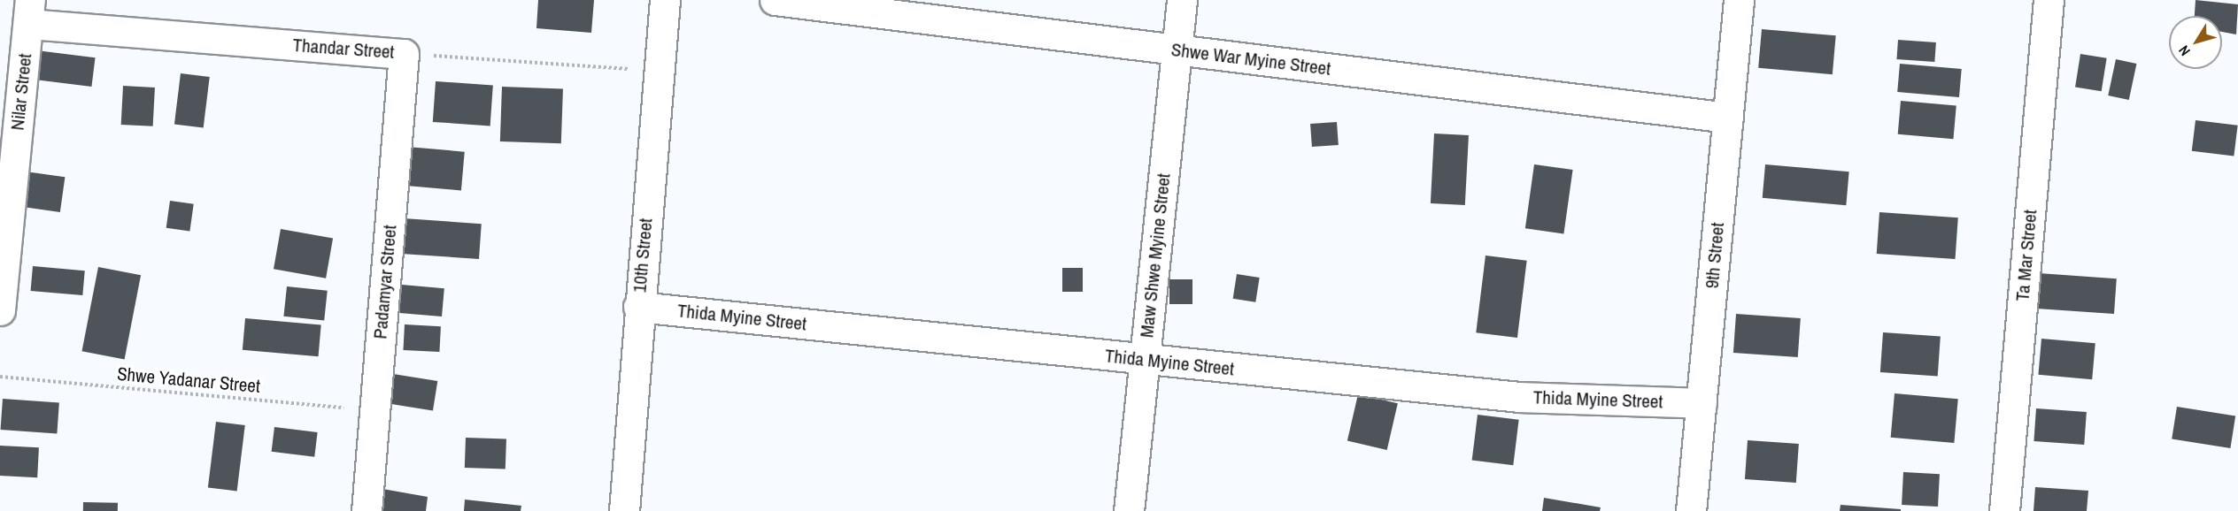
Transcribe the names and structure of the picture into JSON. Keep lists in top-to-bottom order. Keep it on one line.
{"streets":{"street":["Thandar Street","Shwe War Myine Street","Nilar Street","10th Street","Maw Shwe Myine Street","9th Street","Ta Mar Street","Padamyar Street","Thida Myine Street"],"path":["Shwe Yadanar Street"]},"crossings":[["Thandar Street","Nilar Street"],["Thandar Street","10th Street"],["Thandar Street","Padamyar Street"],["Shwe War Myine Street","Maw Shwe Myine Street"],["Shwe War Myine Street","9th Street"],["10th Street","Thida Myine Street"],["Maw Shwe Myine Street","Thida Myine Street"],["9th Street","Thida Myine Street"],["Padamyar Street","Shwe Yadanar Street"]],"north":"bottom left"}
